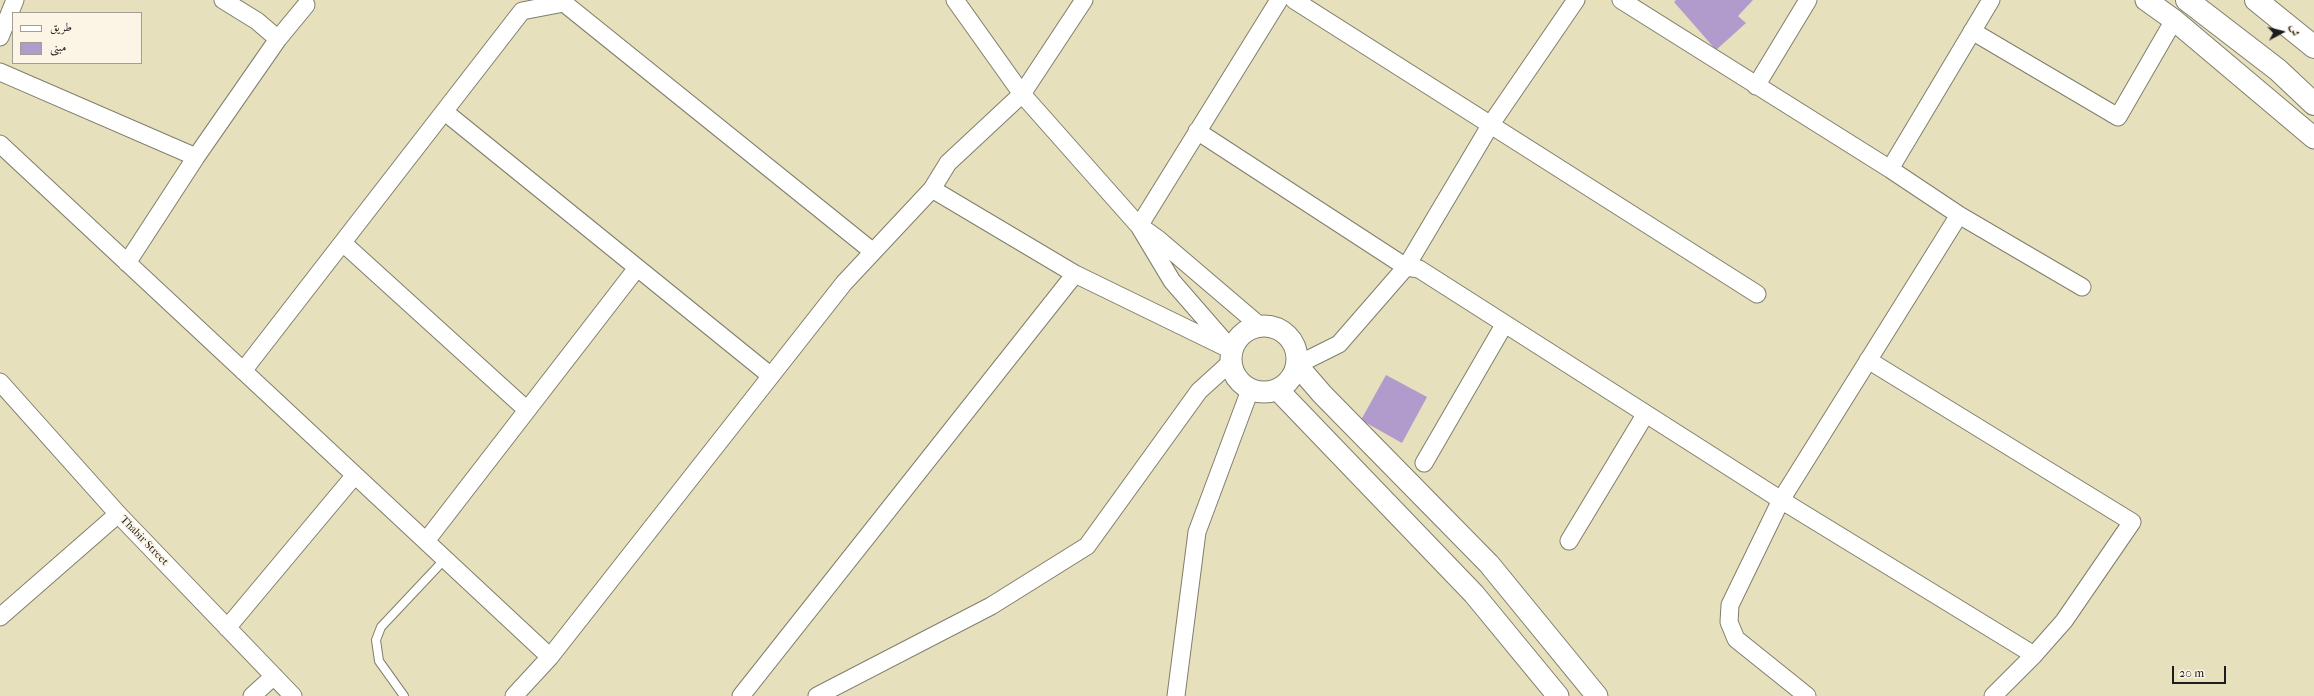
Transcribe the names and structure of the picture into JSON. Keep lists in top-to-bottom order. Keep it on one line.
{"streets":{"street":["Thabir Street"]},"legend":["طريق","مبنى"],"scale_bar":"20 m","north":"right"}
